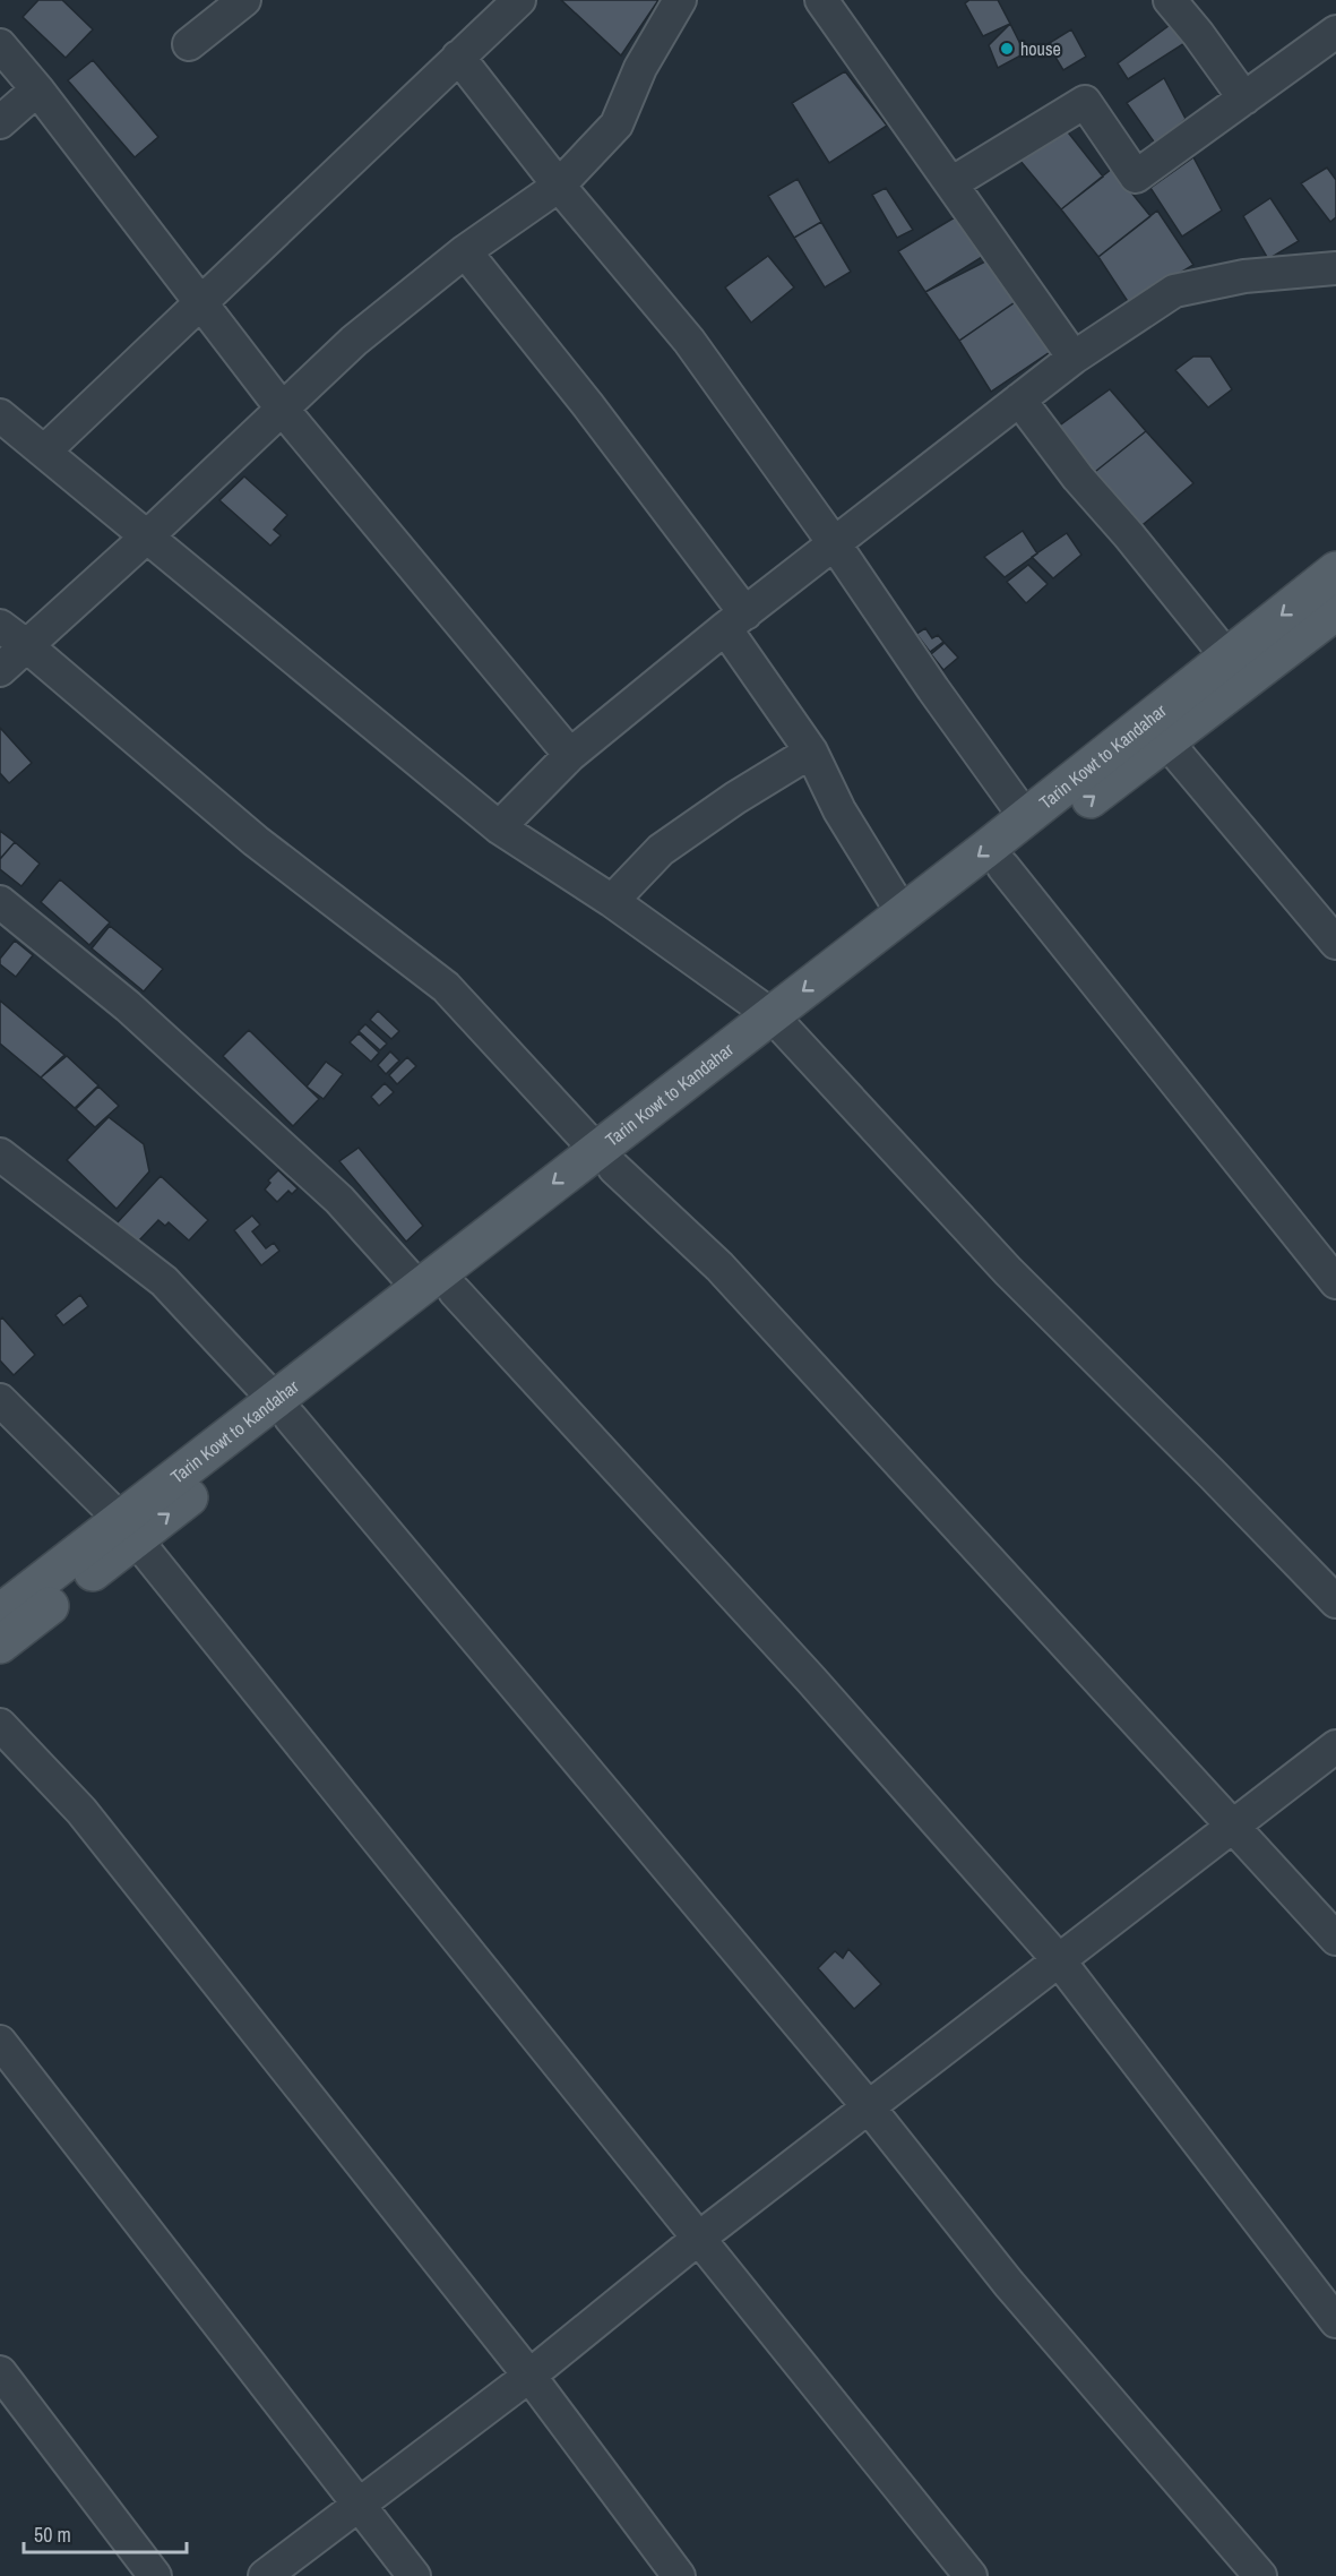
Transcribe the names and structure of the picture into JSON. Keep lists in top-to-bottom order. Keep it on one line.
{"streets":{"main road":["Tarin Kowt to Kandahar"]},"places":["house"],"scale_bar":"50 m"}
